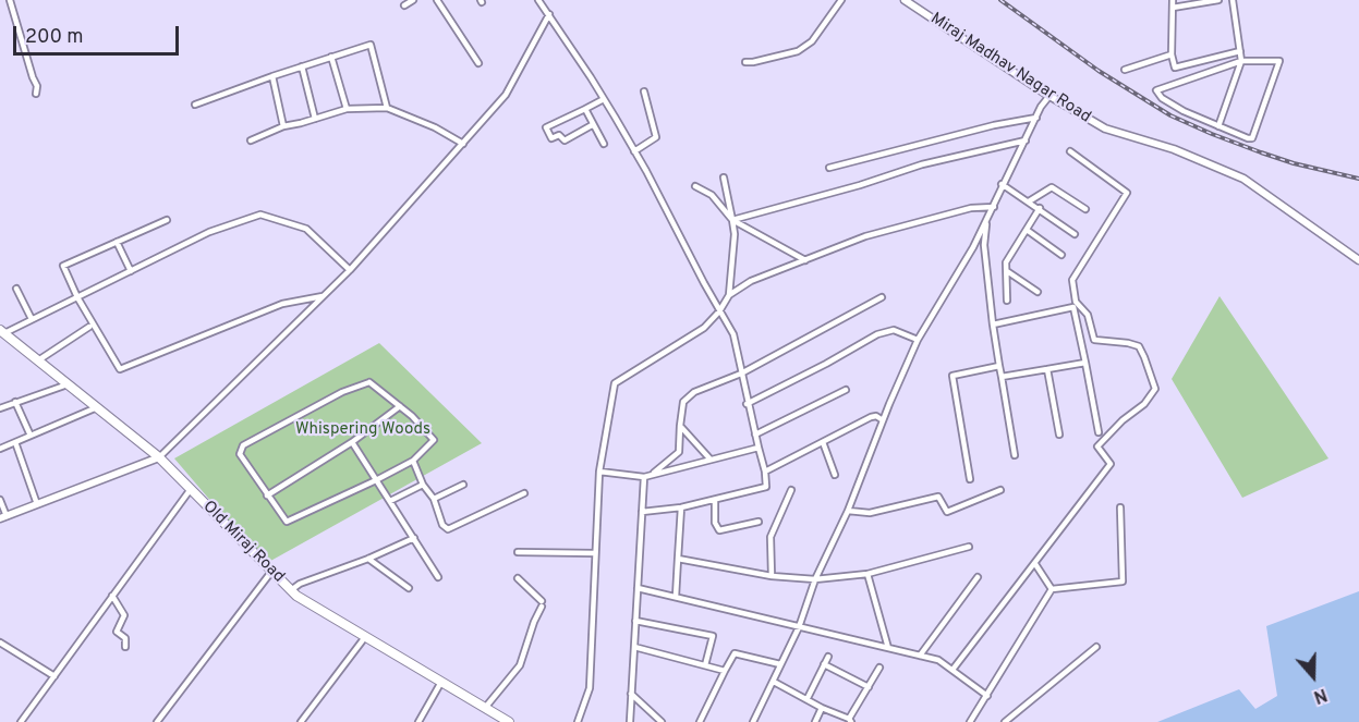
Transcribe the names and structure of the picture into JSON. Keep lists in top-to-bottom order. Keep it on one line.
{"streets":{"main road":["Old Miraj Road"],"street":["Miraj Madhav Nagar Road"]},"parks":["Whispering Woods"],"scale_bar":"200 m","north":"bottom"}
